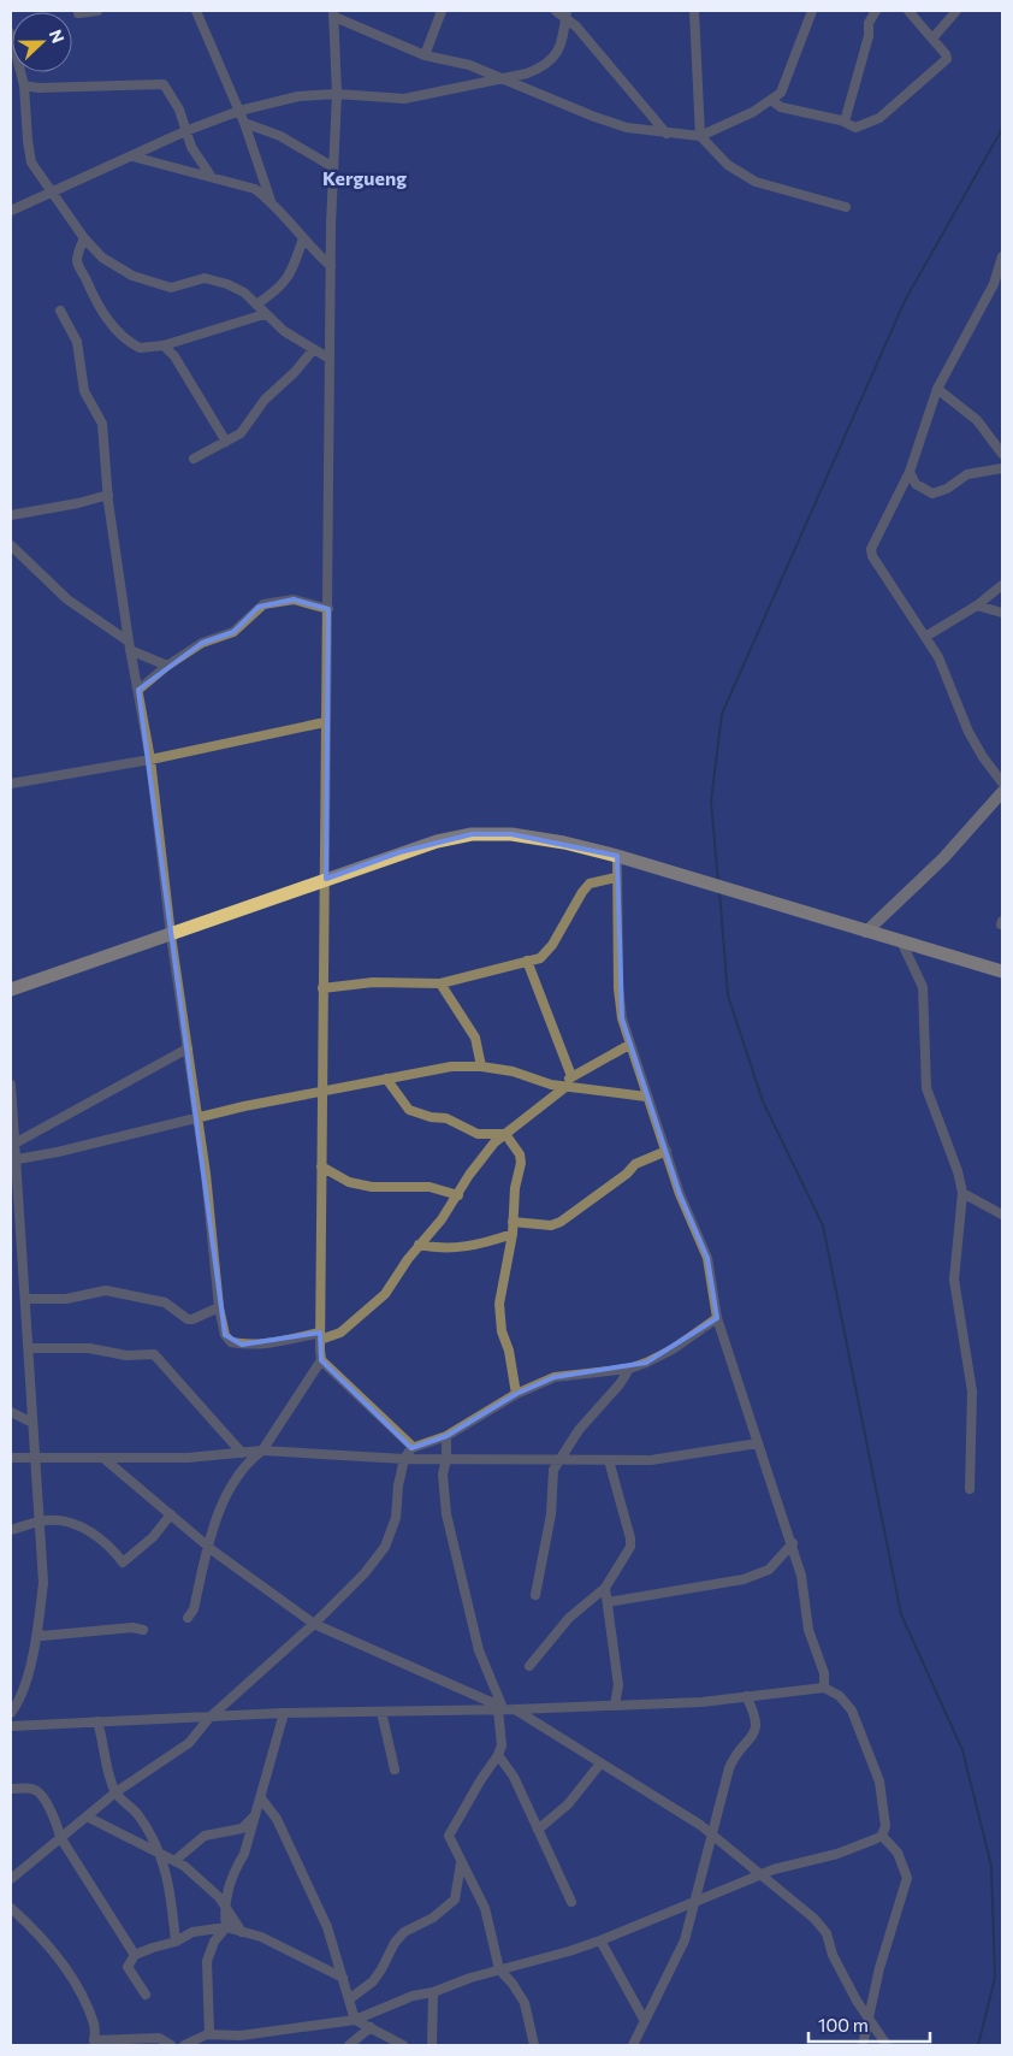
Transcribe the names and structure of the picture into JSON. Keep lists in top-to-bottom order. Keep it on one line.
{"districts":["Kergueng"],"scale_bar":"100 m","north":"right"}
